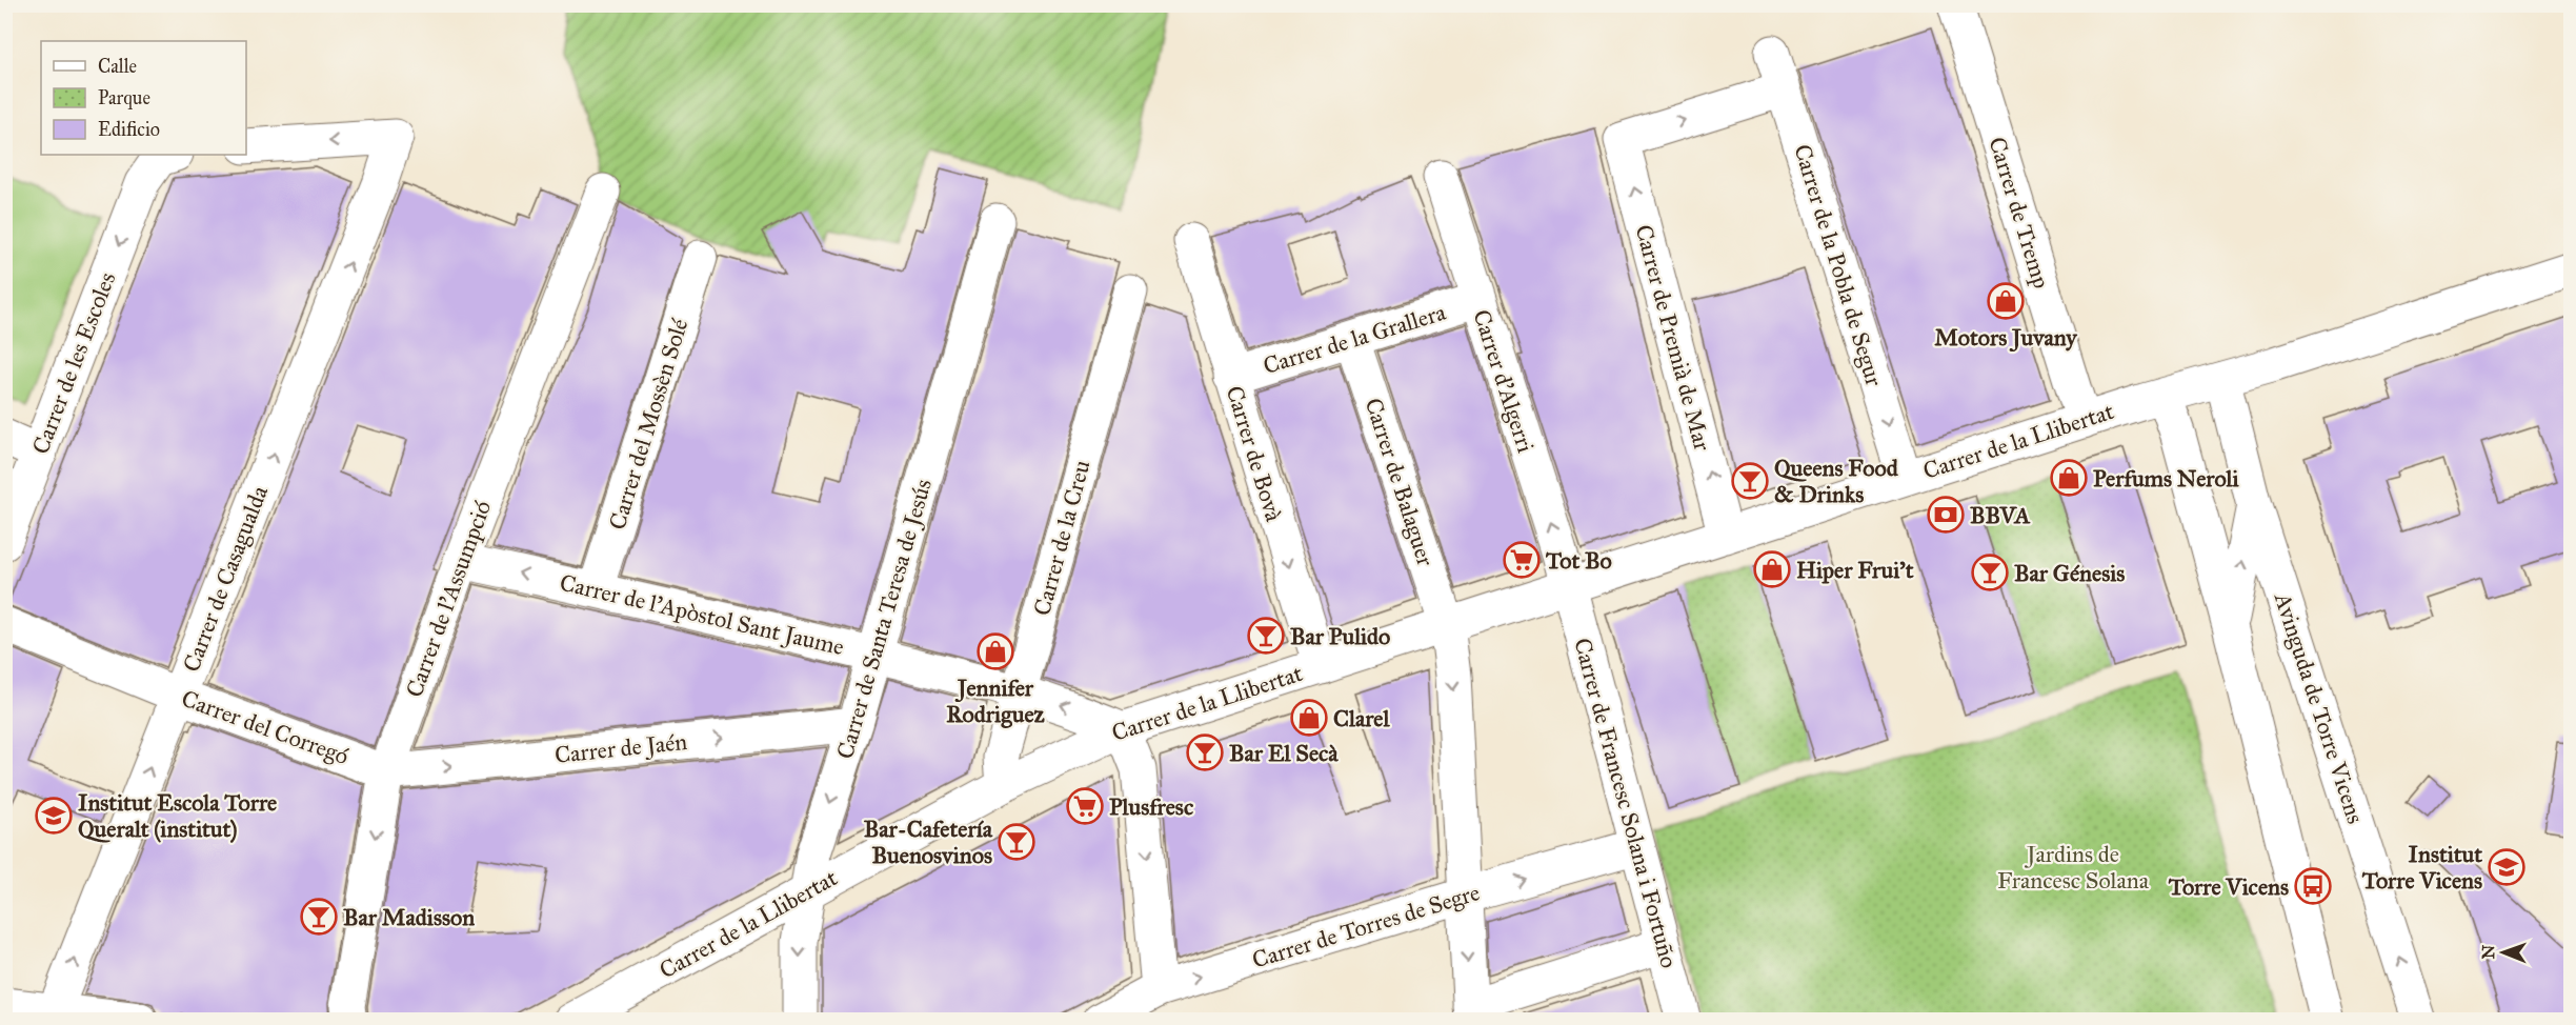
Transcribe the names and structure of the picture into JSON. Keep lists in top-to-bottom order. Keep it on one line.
{"streets":{"street":["Carrer de Tremp","Carrer de la Pobla de Segur","Carrer de Premià de Mar","Carrer de la Grallera","Carrer de les Escoles","Carrer d'Algerri","Carrer del Mossèn Solé","Carrer de la Llibertat","Carrer de Bovà","Carrer de Balaguer","Carrer de la Creu","Carrer de Casagualda","Carrer de l'Assumpció","Carrer de l'Apòstol Sant Jaume","Carrer de Santa Teresa de Jesús","Avinguda de Torre Vicens","Carrer del Corregó","Carrer de Jaén","Carrer de Francesc Solana i Fortuño","Carrer de Torres de Segre"]},"crossings":[["Carrer de Tremp","Carrer de la Llibertat"],["Carrer de la Pobla de Segur","Carrer de Premià de Mar"],["Carrer de la Pobla de Segur","Carrer de la Llibertat"],["Carrer de Premià de Mar","Carrer de la Llibertat"],["Carrer de la Grallera","Carrer d'Algerri"],["Carrer de la Grallera","Carrer de Bovà"],["Carrer de la Grallera","Carrer de Balaguer"],["Carrer d'Algerri","Carrer de la Llibertat"],["Carrer d'Algerri","Carrer de Francesc Solana i Fortuño"],["Carrer del Mossèn Solé","Carrer de l'Apòstol Sant Jaume"],["Carrer de la Llibertat","Carrer de Bovà"],["Carrer de la Llibertat","Carrer de Balaguer"],["Carrer de la Llibertat","Carrer de la Creu"],["Carrer de la Llibertat","Carrer de l'Apòstol Sant Jaume"],["Carrer de la Llibertat","Carrer de Santa Teresa de Jesús"],["Carrer de la Llibertat","Avinguda de Torre Vicens"],["Carrer de la Llibertat","Carrer de Francesc Solana i Fortuño"],["Carrer de Balaguer","Carrer de Torres de Segre"],["Carrer de la Creu","Carrer de l'Apòstol Sant Jaume"],["Carrer de Casagualda","Carrer del Corregó"],["Carrer de l'Assumpció","Carrer de l'Apòstol Sant Jaume"],["Carrer de l'Assumpció","Carrer del Corregó"],["Carrer de l'Assumpció","Carrer de Jaén"],["Carrer de l'Apòstol Sant Jaume","Carrer de Santa Teresa de Jesús"],["Carrer de Santa Teresa de Jesús","Carrer de Jaén"],["Carrer del Corregó","Carrer de Jaén"],["Carrer de Francesc Solana i Fortuño","Carrer de Torres de Segre"]],"one_way":["Carrer de la Pobla de Segur","Carrer de les Escoles","Carrer d'Algerri","Carrer de Bovà","Carrer de Balaguer","Carrer de Casagualda","Carrer de l'Apòstol Sant Jaume","Carrer de Santa Teresa de Jesús","Carrer de Jaén"],"parks":["Jardins de Francesc Solana"],"places":{"shop":["Motors Juvany","Perfums Neroli","Hiper Frui't","Jennifer Rodriguez","Clarel"],"bar":["Queens Food & Drinks","Bar Génesis","Bar Pulido","Bar El Secà","Bar-Cafetería Buenosvinos","Bar Madisson"],"bank":["BBVA"],"supermarket":["Tot Bo","Plusfresc"],"school or university":["Institut Escola Torre Queralt (institut)","Institut Torre Vicens"],"bus stop":["Torre Vicens"]},"legend":["Calle","Parque","Edificio"],"north":"left"}
